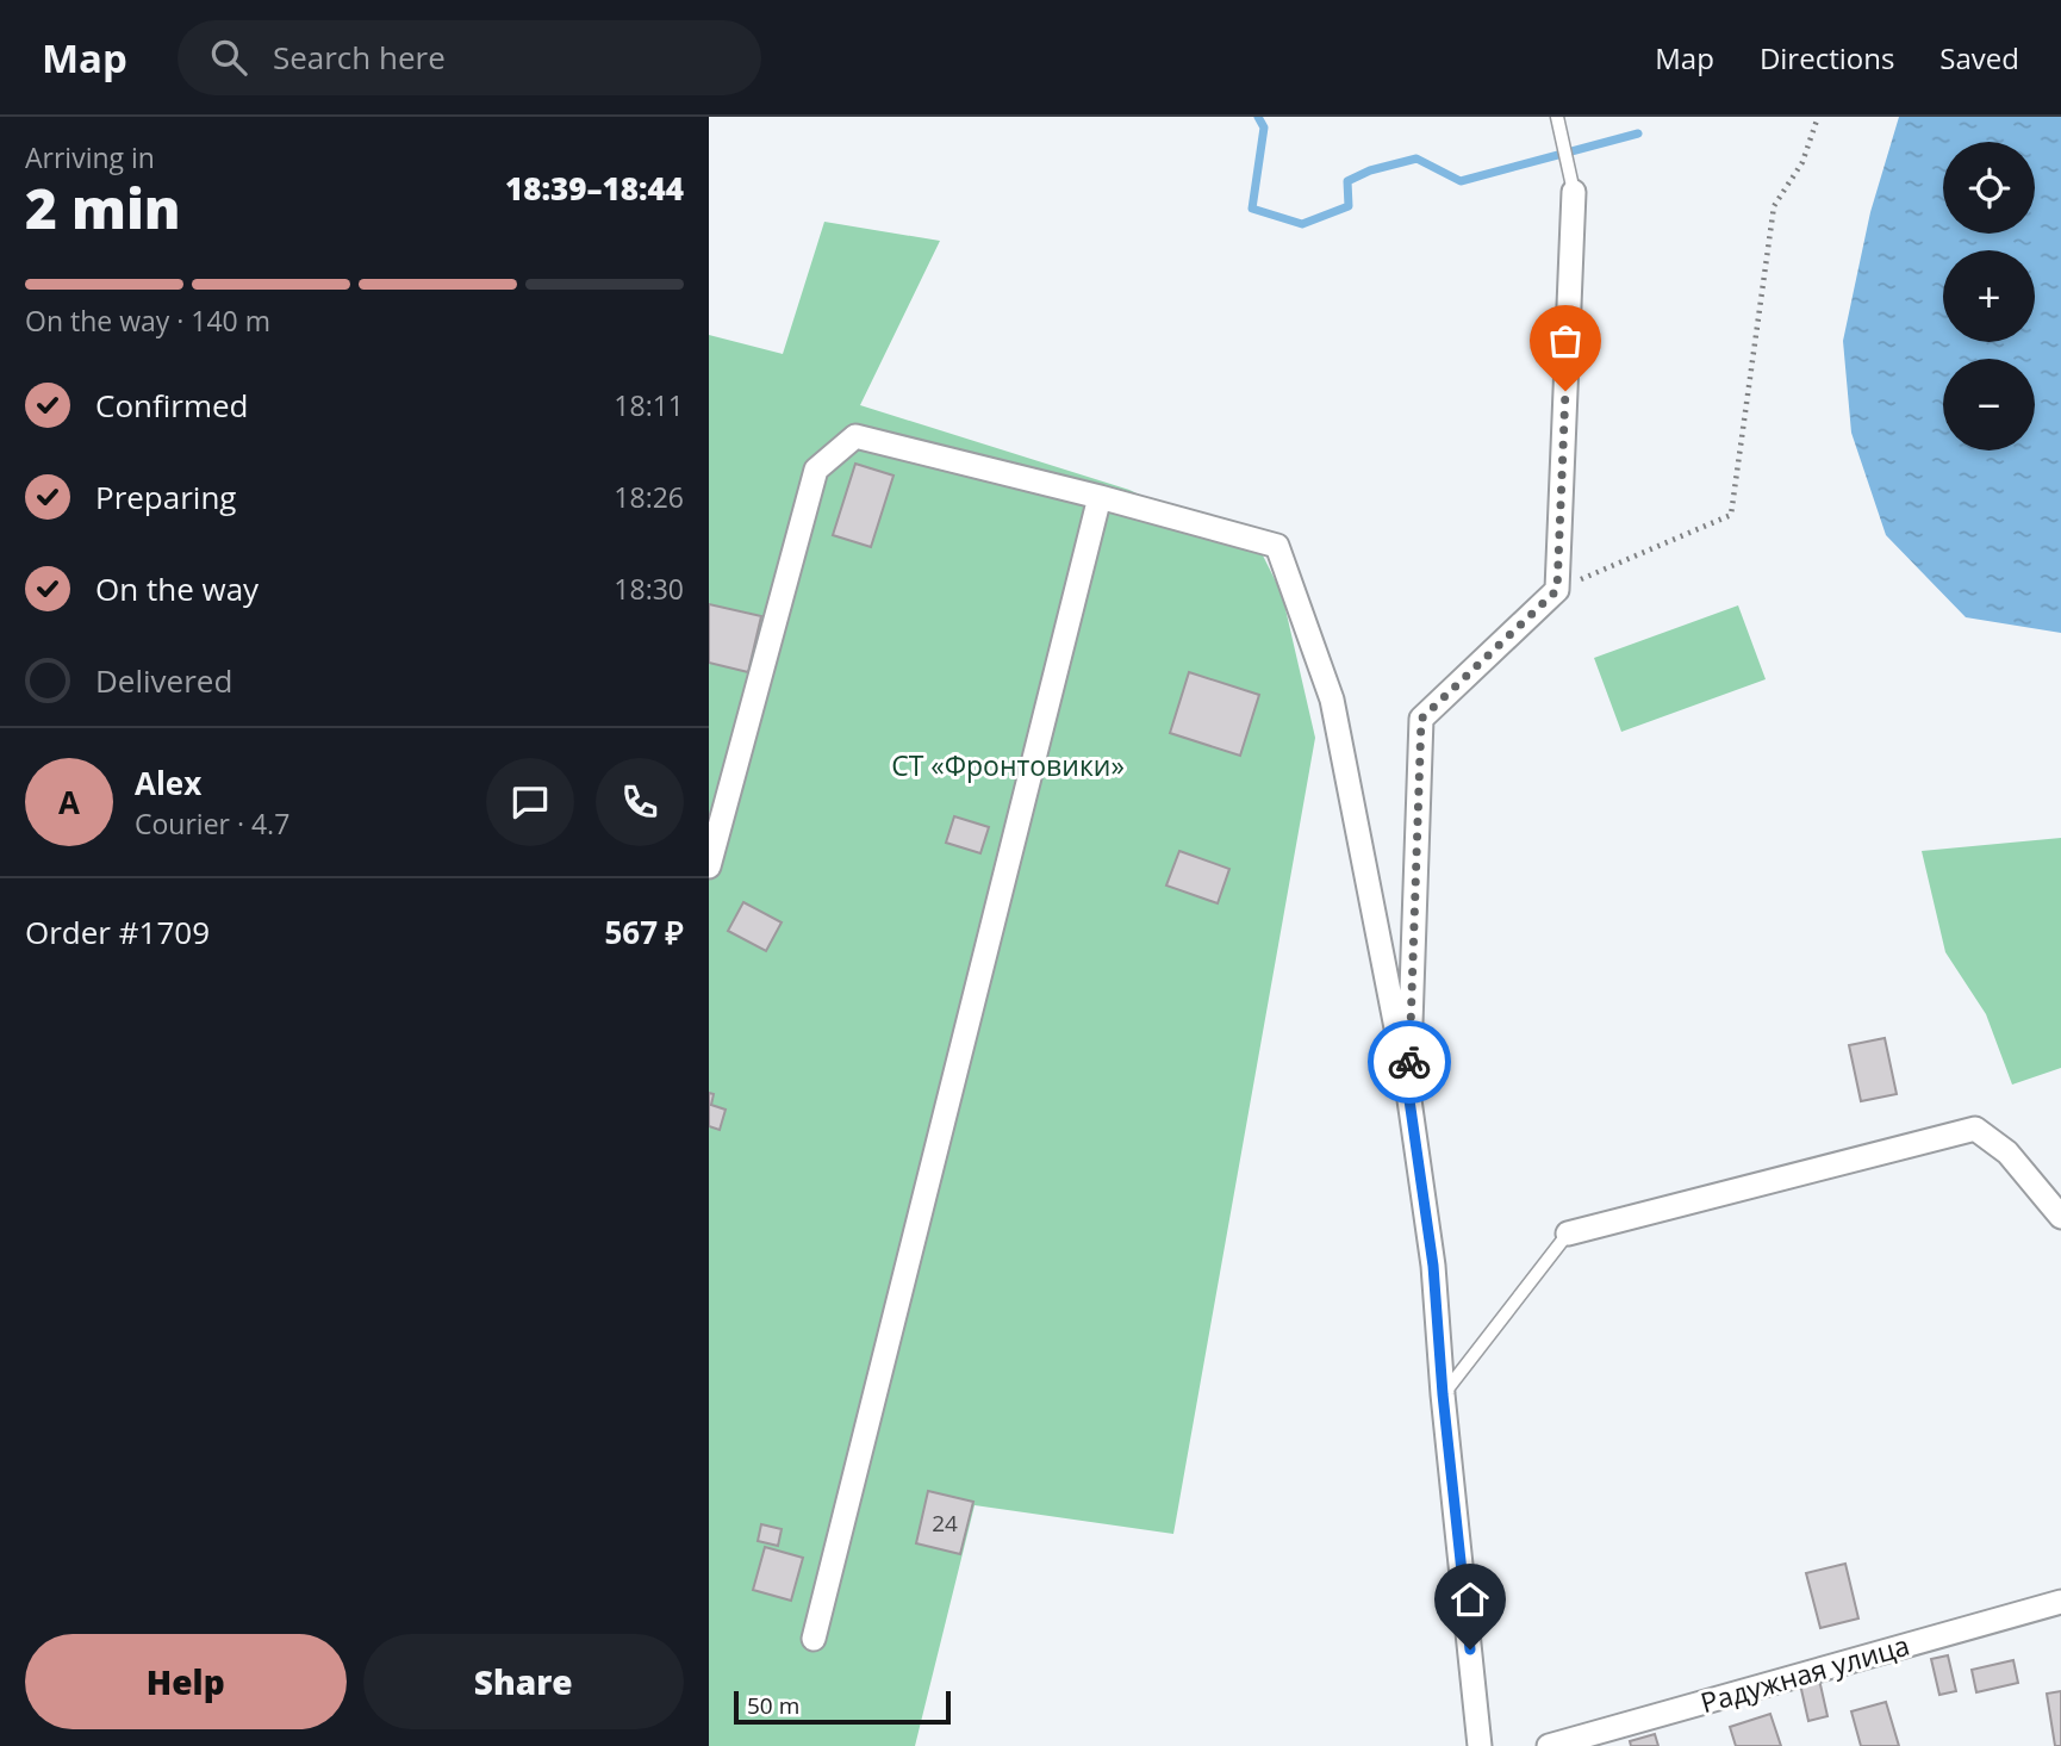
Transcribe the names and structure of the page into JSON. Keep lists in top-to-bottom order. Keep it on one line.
{"streets":{"street":["Радужная улица"]},"parks":["СТ «Фронтовики»"],"house_numbers":["24"],"scale_bar":"50 m","page":{"header":"Map","search":"Search here","nav":["Map","Directions","Saved"],"heading":["2 min","Arriving in","18:39–18:44"],"panel":["Alex","Courier · 4.7","Order #1709","567 ₽"],"map_buttons":["+","−"],"bar":"On the way · 140 m","list":[["Confirmed","18:11"],["Preparing","18:26"],["On the way","18:30"],"Delivered"],"round":"A","buttons":["Help","Share"],"scale":"50 m"}}
